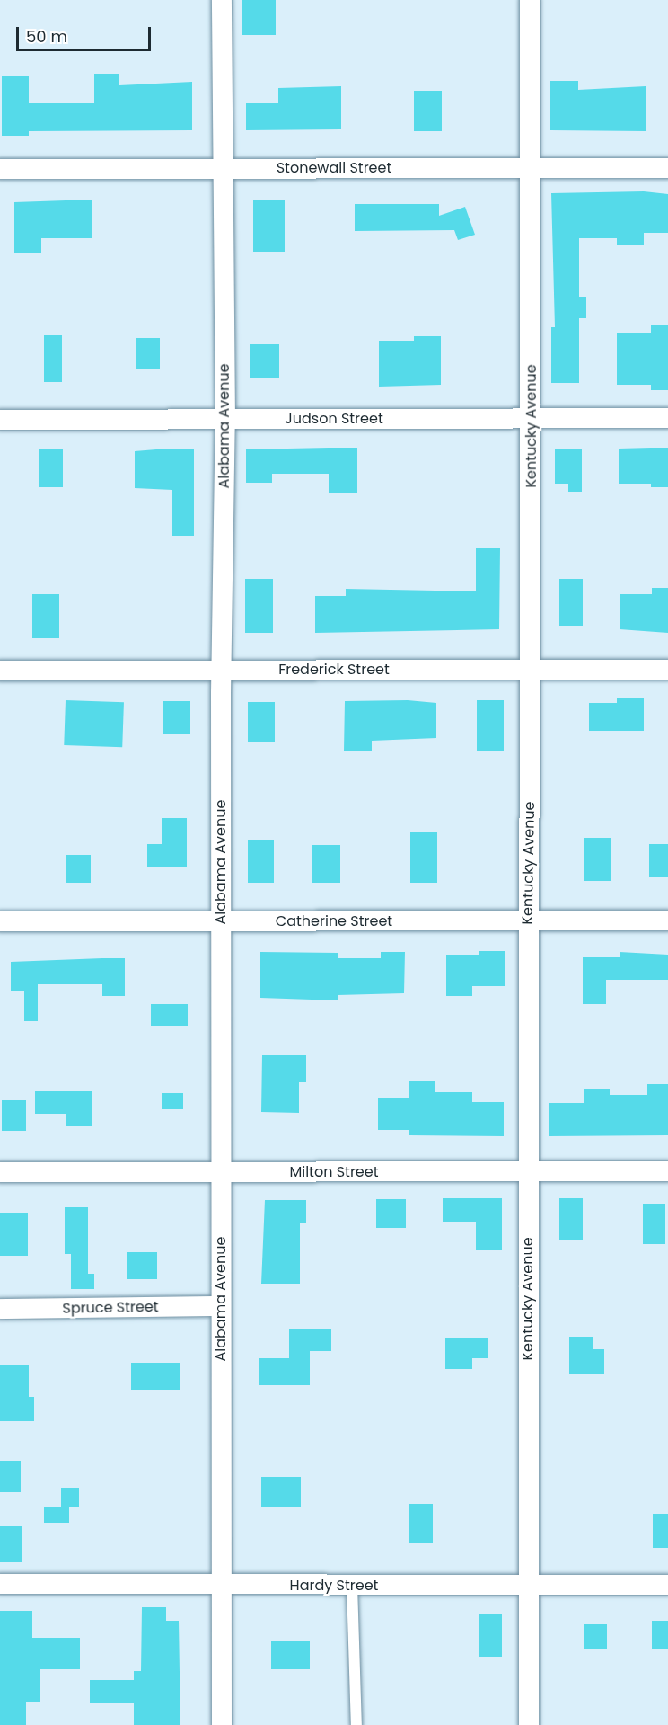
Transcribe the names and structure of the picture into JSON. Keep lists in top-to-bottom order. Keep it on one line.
{"streets":{"street":["Stonewall Street","Judson Street","Alabama Avenue","Kentucky Avenue","Frederick Street","Catherine Street","Milton Street","Spruce Street","Hardy Street"]},"crossings":[["Stonewall Street","Alabama Avenue"],["Stonewall Street","Kentucky Avenue"],["Judson Street","Alabama Avenue"],["Judson Street","Kentucky Avenue"],["Alabama Avenue","Frederick Street"],["Alabama Avenue","Catherine Street"],["Alabama Avenue","Milton Street"],["Alabama Avenue","Spruce Street"],["Alabama Avenue","Hardy Street"],["Kentucky Avenue","Frederick Street"],["Kentucky Avenue","Catherine Street"],["Kentucky Avenue","Milton Street"],["Kentucky Avenue","Hardy Street"]],"scale_bar":"50 m"}
